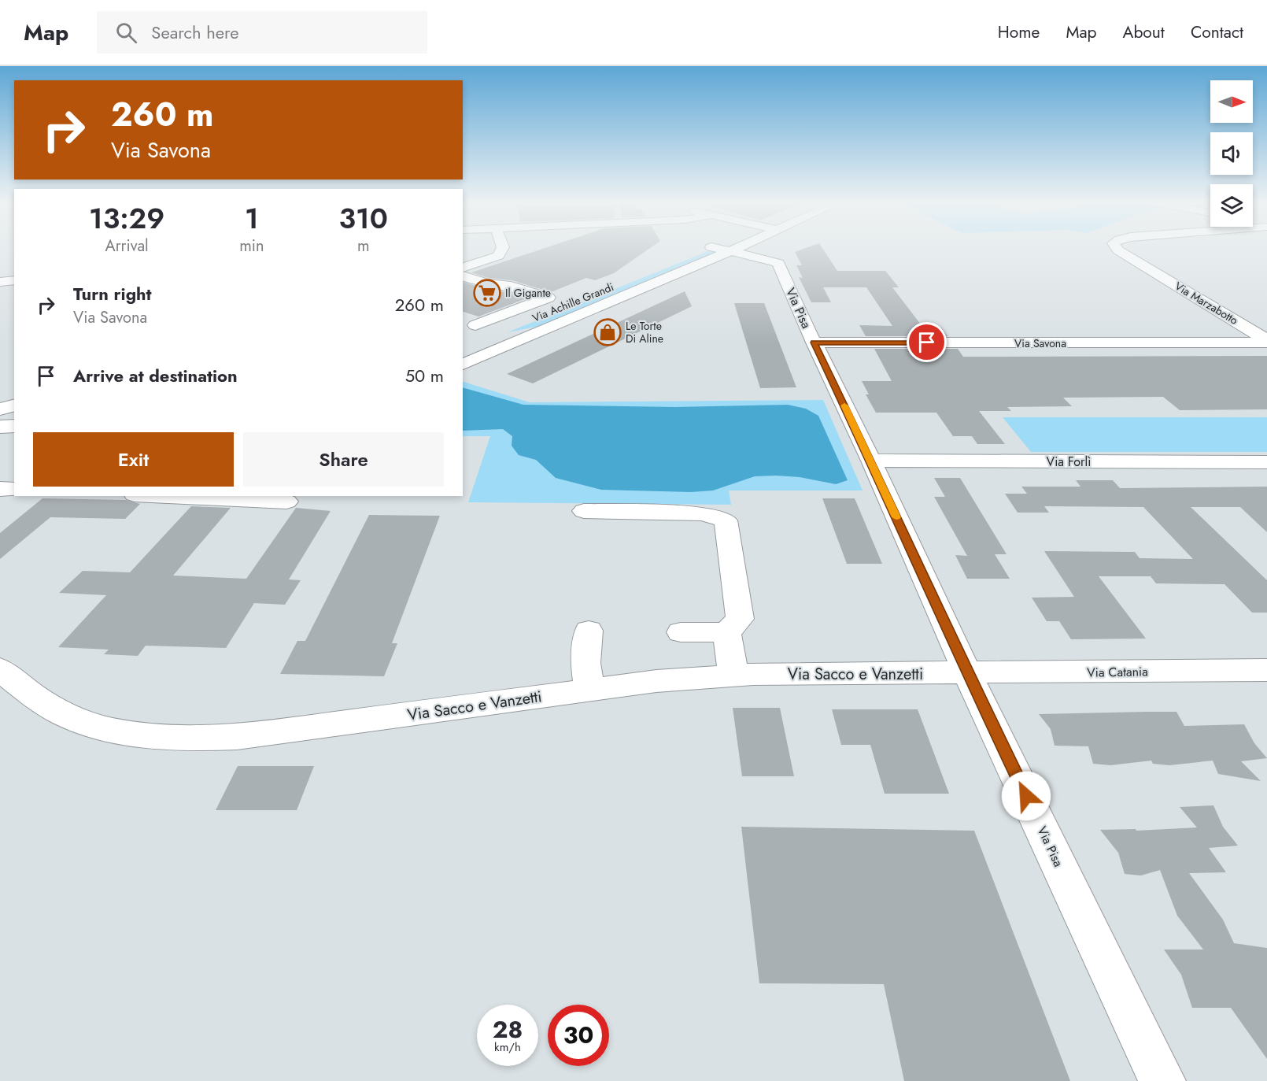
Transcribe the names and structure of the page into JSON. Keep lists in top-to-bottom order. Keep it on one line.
{"streets":{"street":["Via Achille Grandi","Via Marzabotto","Via Pisa","Via Savona","Via Forlì","Via Catania","Via Sacco e Vanzetti"]},"crossings":[["Via Marzabotto","Via Savona"],["Via Pisa","Via Savona"],["Via Pisa","Via Forlì"],["Via Pisa","Via Catania"],["Via Pisa","Via Sacco e Vanzetti"],["Via Catania","Via Sacco e Vanzetti"]],"places":{"supermarket":["Il Gigante"],"shop":["Le Torte Di Aline"]},"north":"right","page":{"header":"Map","search":"Search here","nav":["Home","Map","About","Contact"],"turn":["260 m","Via Savona"],"eta":["13:29","Arrival","1","min","310","m"],"list":[{"name":"Turn right","note":"Via Savona","value":"260 m"},{"name":"Arrive at destination","value":"50 m"}],"buttons":["Exit","Share"],"speed":"28 km/h","limit":"30"}}
